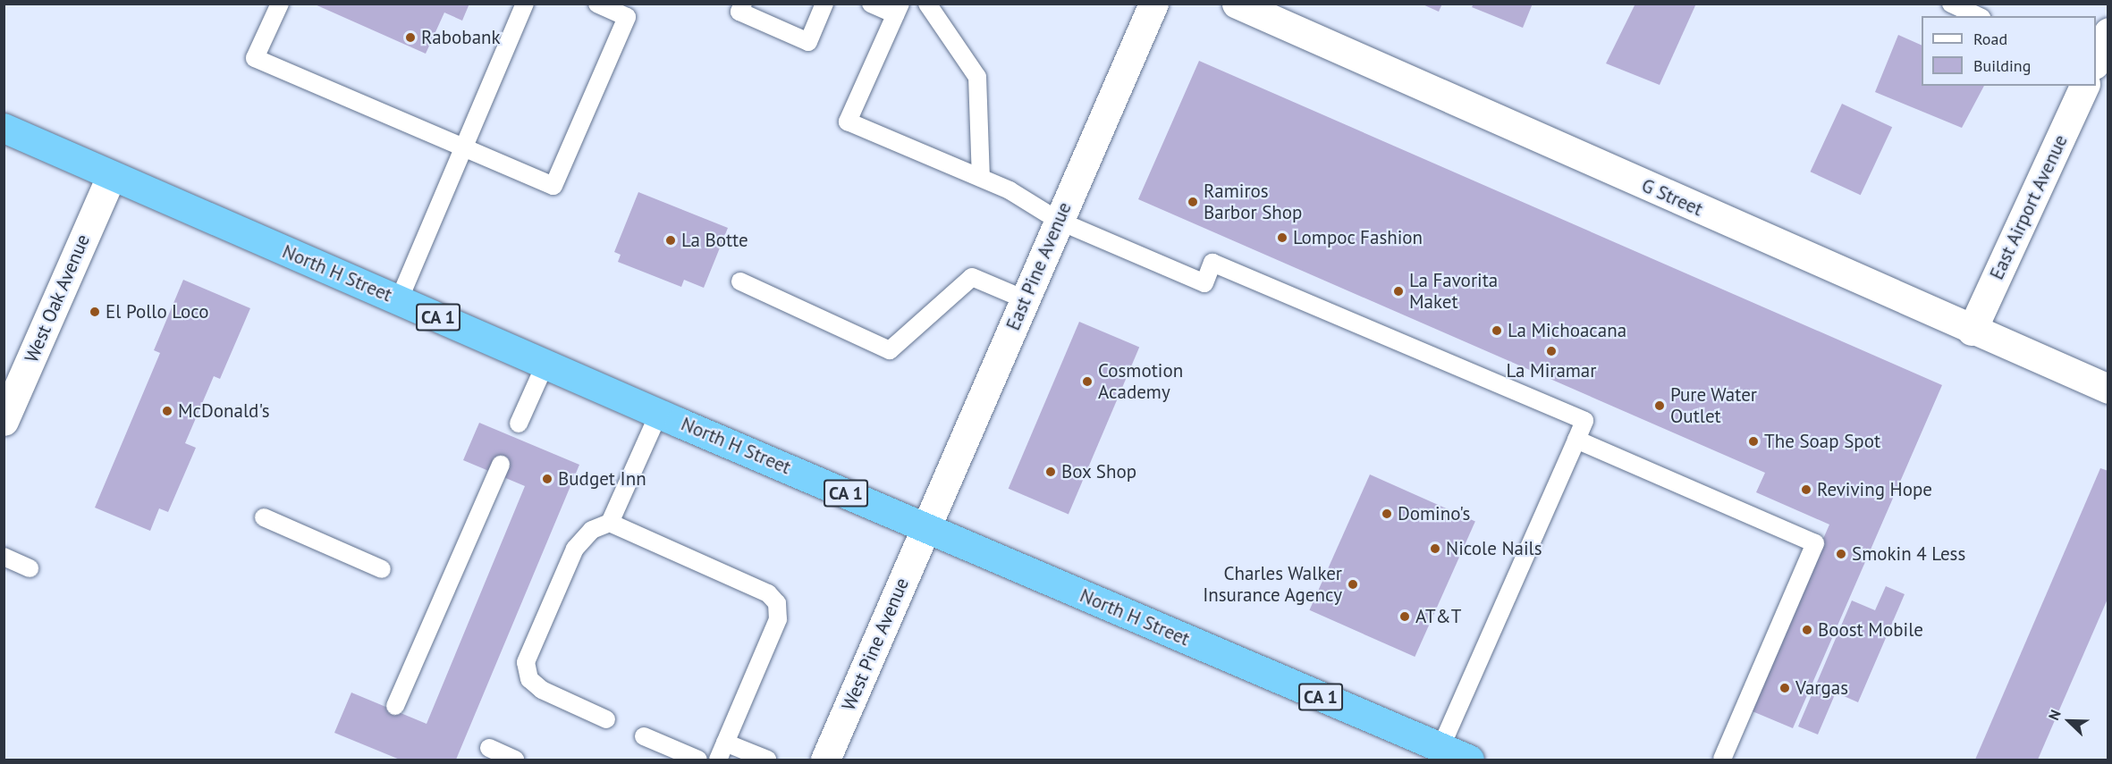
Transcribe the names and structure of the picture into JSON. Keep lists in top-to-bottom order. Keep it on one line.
{"streets":{"highway":["North H Street","CA 1"],"street":["G Street","East Airport Avenue","East Pine Avenue","West Oak Avenue","West Pine Avenue"]},"crossings":[["G Street","East Airport Avenue"],["East Pine Avenue","North H Street"],["East Pine Avenue","West Pine Avenue"],["North H Street","West Oak Avenue"],["North H Street","West Pine Avenue"]],"places":["Rabobank","Ramiros Barbor Shop","Lompoc Fashion","La Botte","La Favorita Maket","El Pollo Loco","La Michoacana","La Miramar","Cosmotion Academy","Pure Water Outlet","McDonald's","The Soap Spot","Box Shop","Budget Inn","Reviving Hope","Domino's","Nicole Nails","Smokin 4 Less","Charles Walker Insurance Agency","AT&T","Boost Mobile","Vargas"],"legend":["Road","Building"],"north":"top left"}
